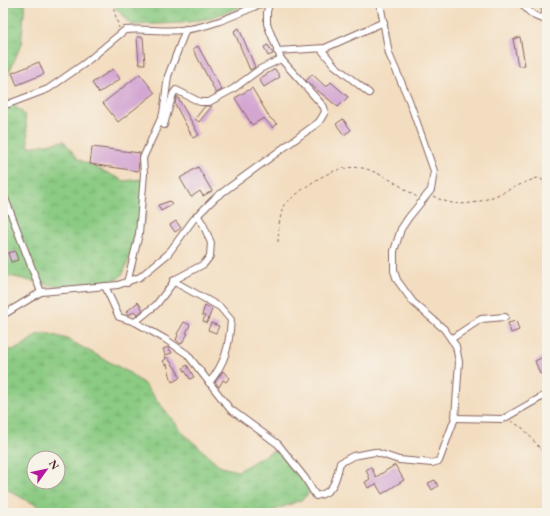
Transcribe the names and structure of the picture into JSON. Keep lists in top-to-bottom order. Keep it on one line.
{"north":"top right"}
